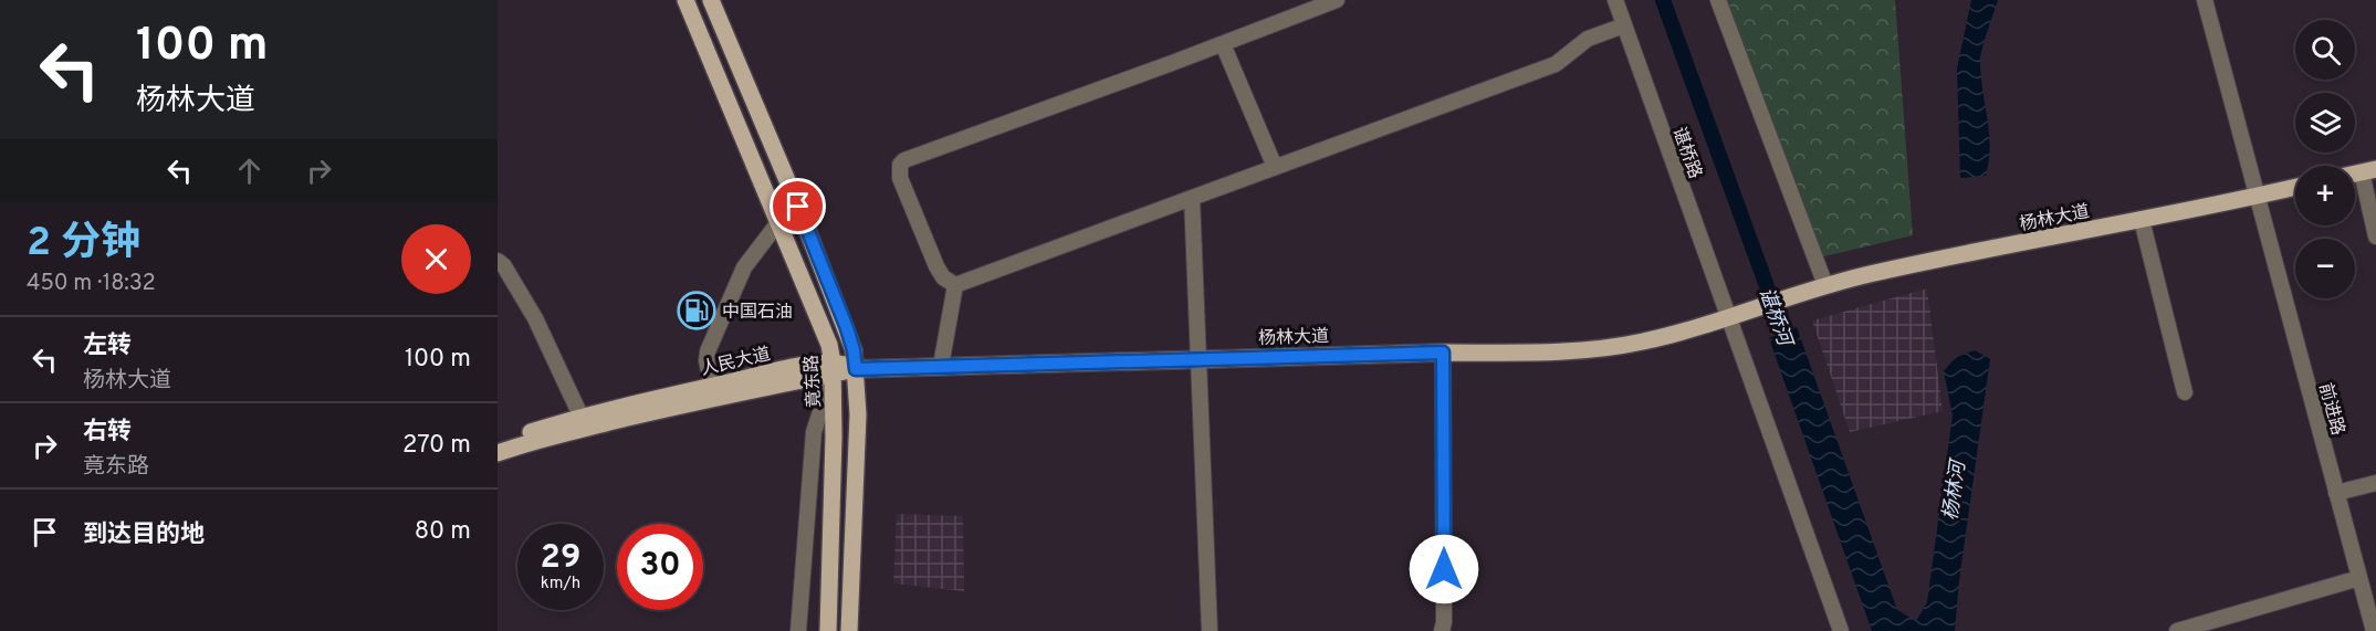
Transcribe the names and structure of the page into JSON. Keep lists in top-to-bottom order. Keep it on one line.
{"streets":{"main road":["杨林大道","人民大道","竟东路"],"street":["谌桥路","前进路"]},"crossings":[["谌桥路","杨林大道"],["杨林大道","人民大道"],["杨林大道","前进路"],["人民大道","竟东路"]],"water":["谌桥河","杨林河"],"places":{"fuel station":["中国石油"]},"page":{"turn":["100 m","杨林大道"],"map_buttons":["+","−"],"heading":["2 分钟","450 m · 18:32"],"list":[{"name":"左转","note":"杨林大道","value":"100 m"},{"name":"右转","note":"竟东路","value":"270 m"},{"name":"到达目的地","value":"80 m"}],"speed":"29 km/h","limit":"30"}}
